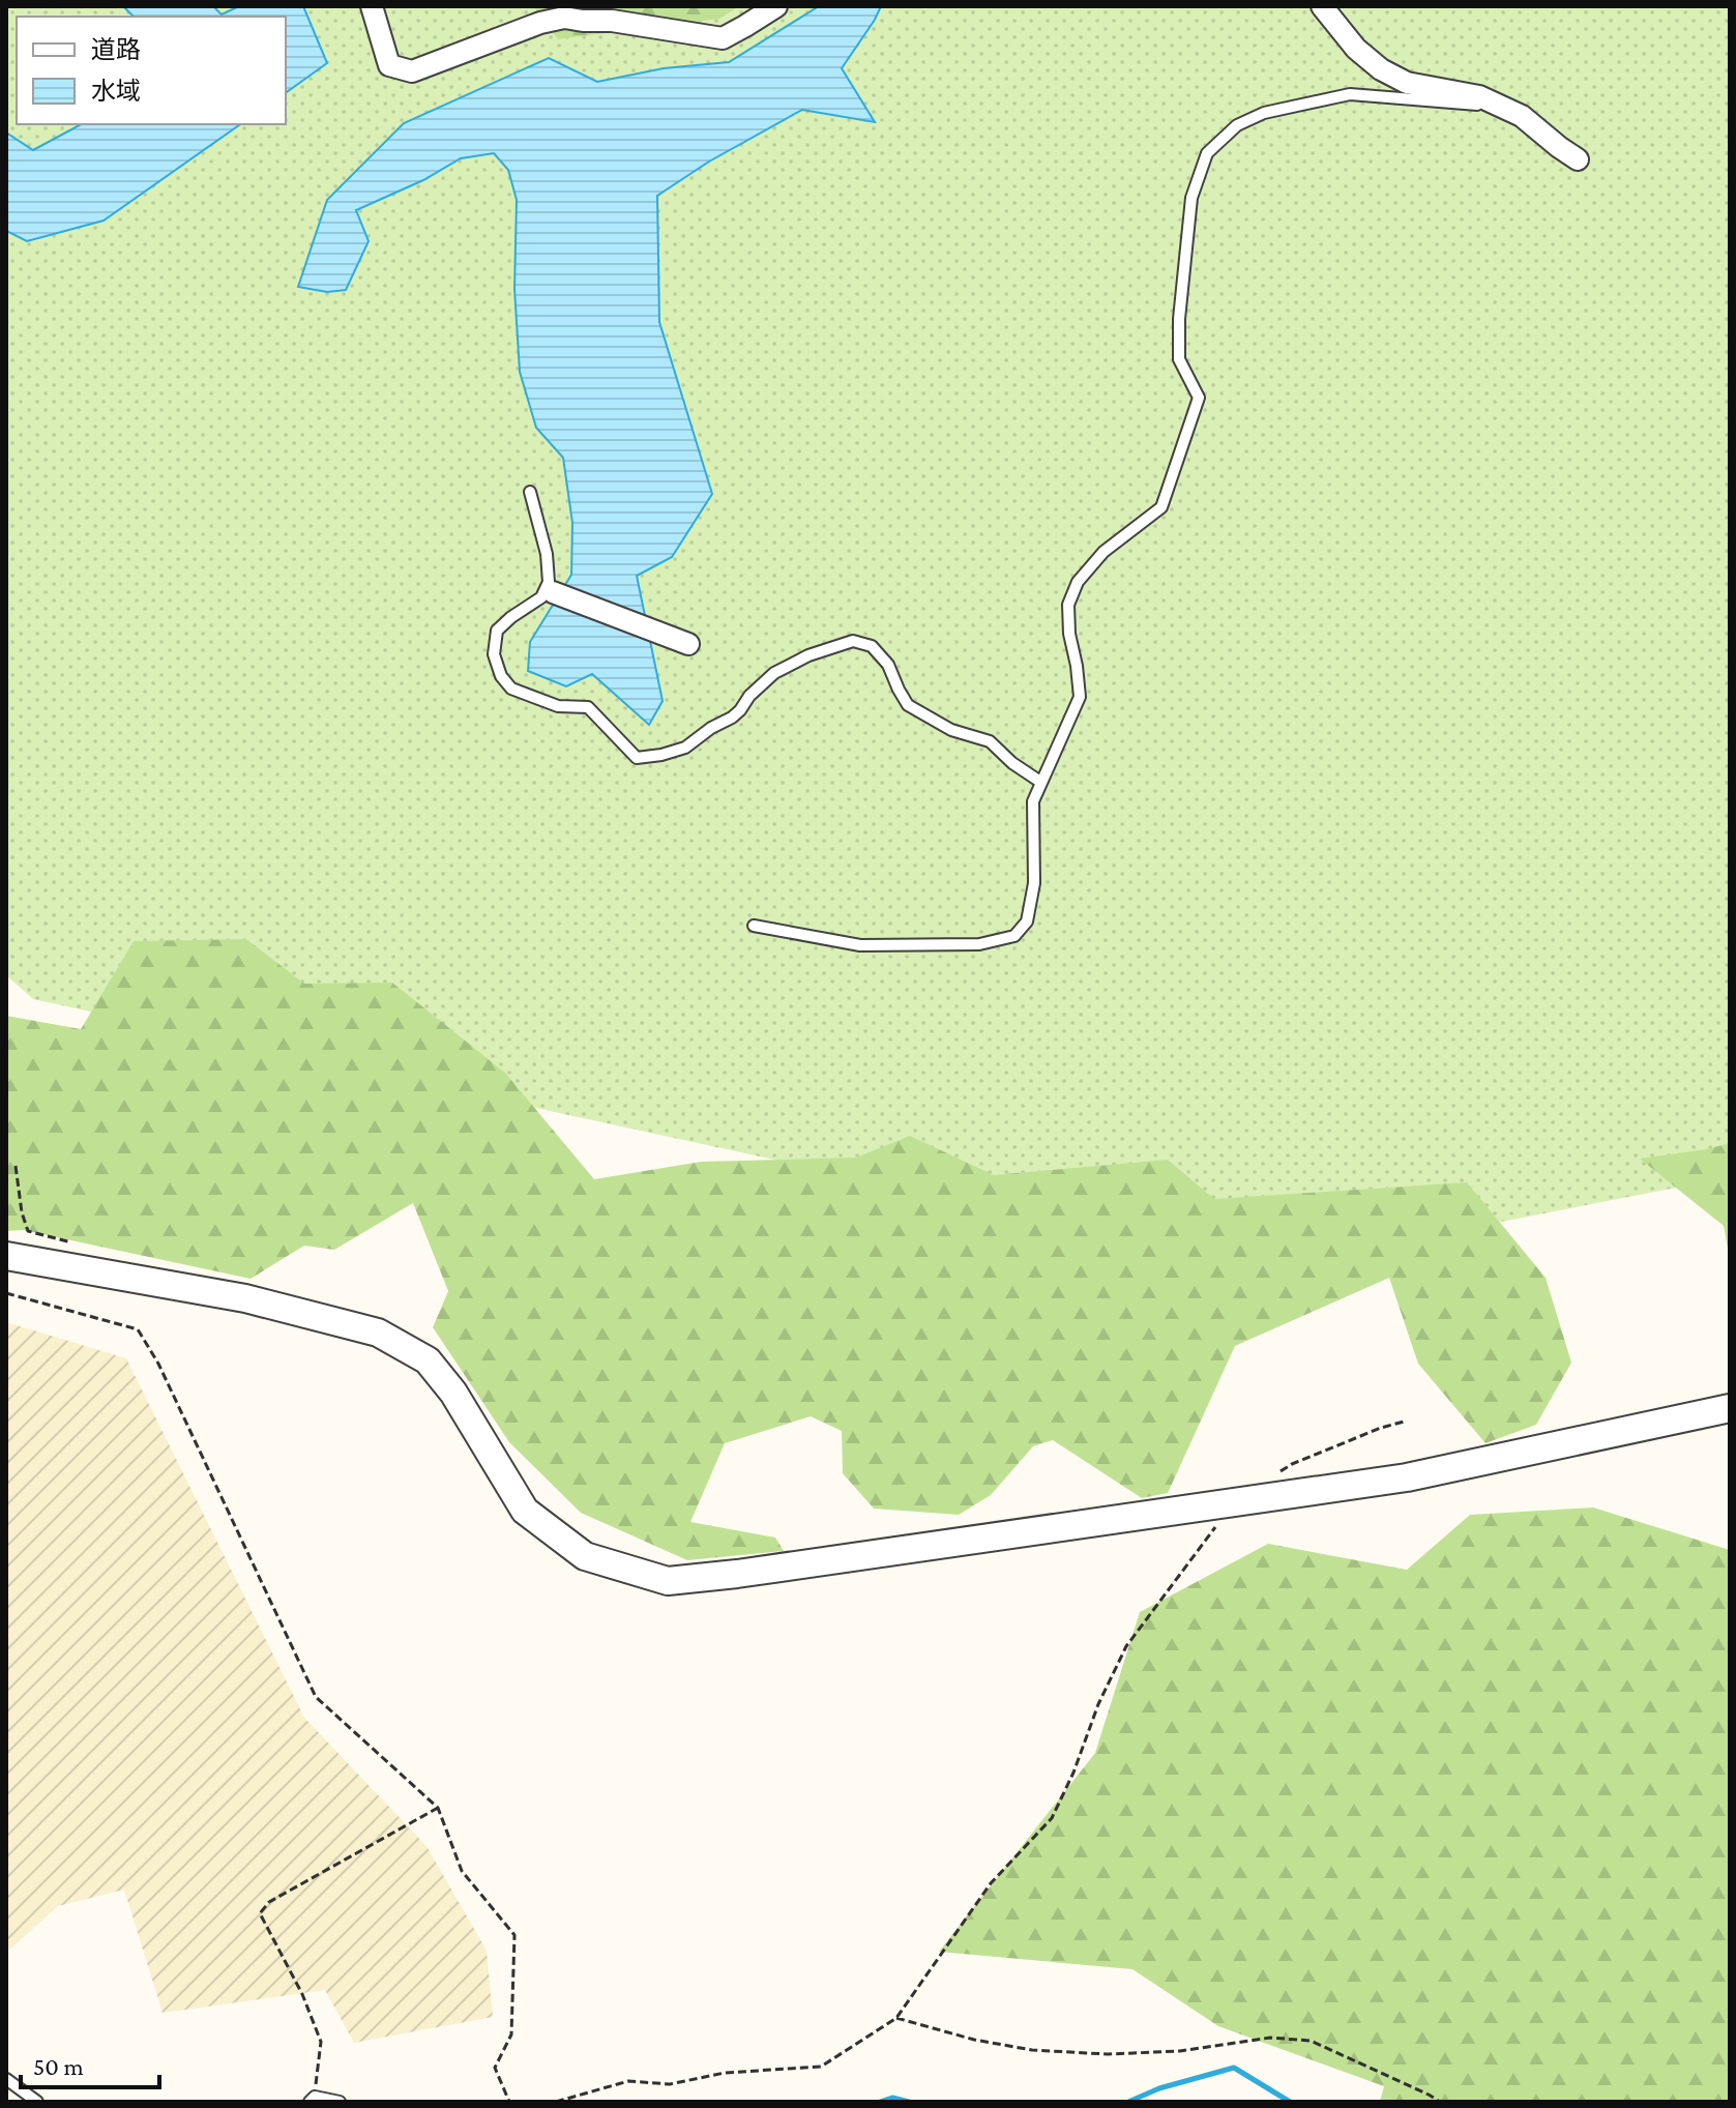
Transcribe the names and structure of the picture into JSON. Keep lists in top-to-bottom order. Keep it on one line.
{"legend":["道路","水域"],"scale_bar":"50 m"}
